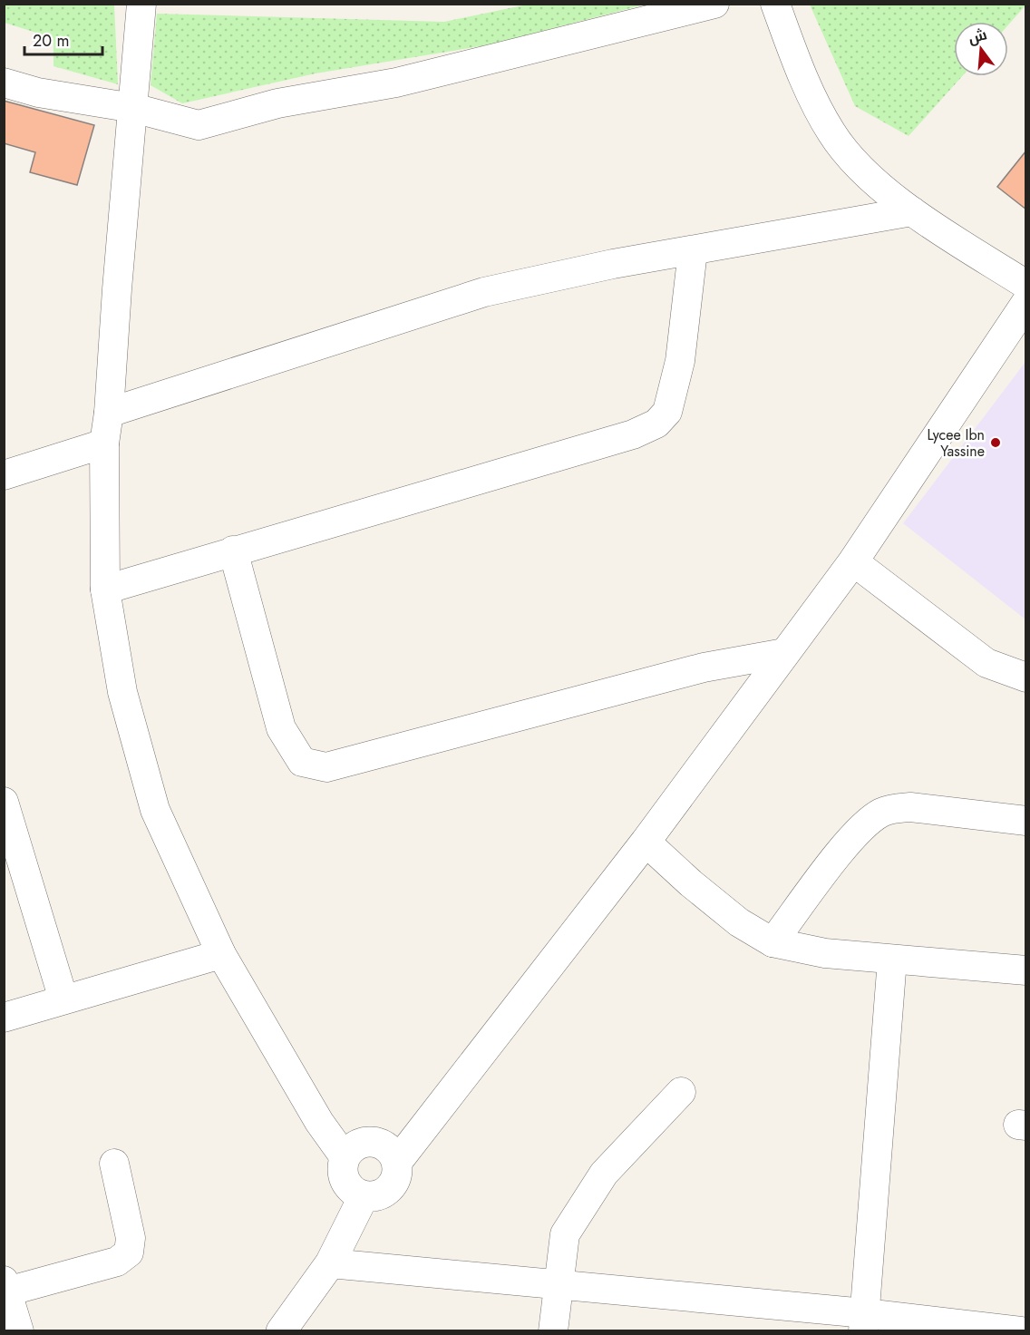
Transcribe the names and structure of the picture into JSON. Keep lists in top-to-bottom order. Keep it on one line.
{"places":["Lycee Ibn Yassine"],"scale_bar":"20 m","north":"top"}
